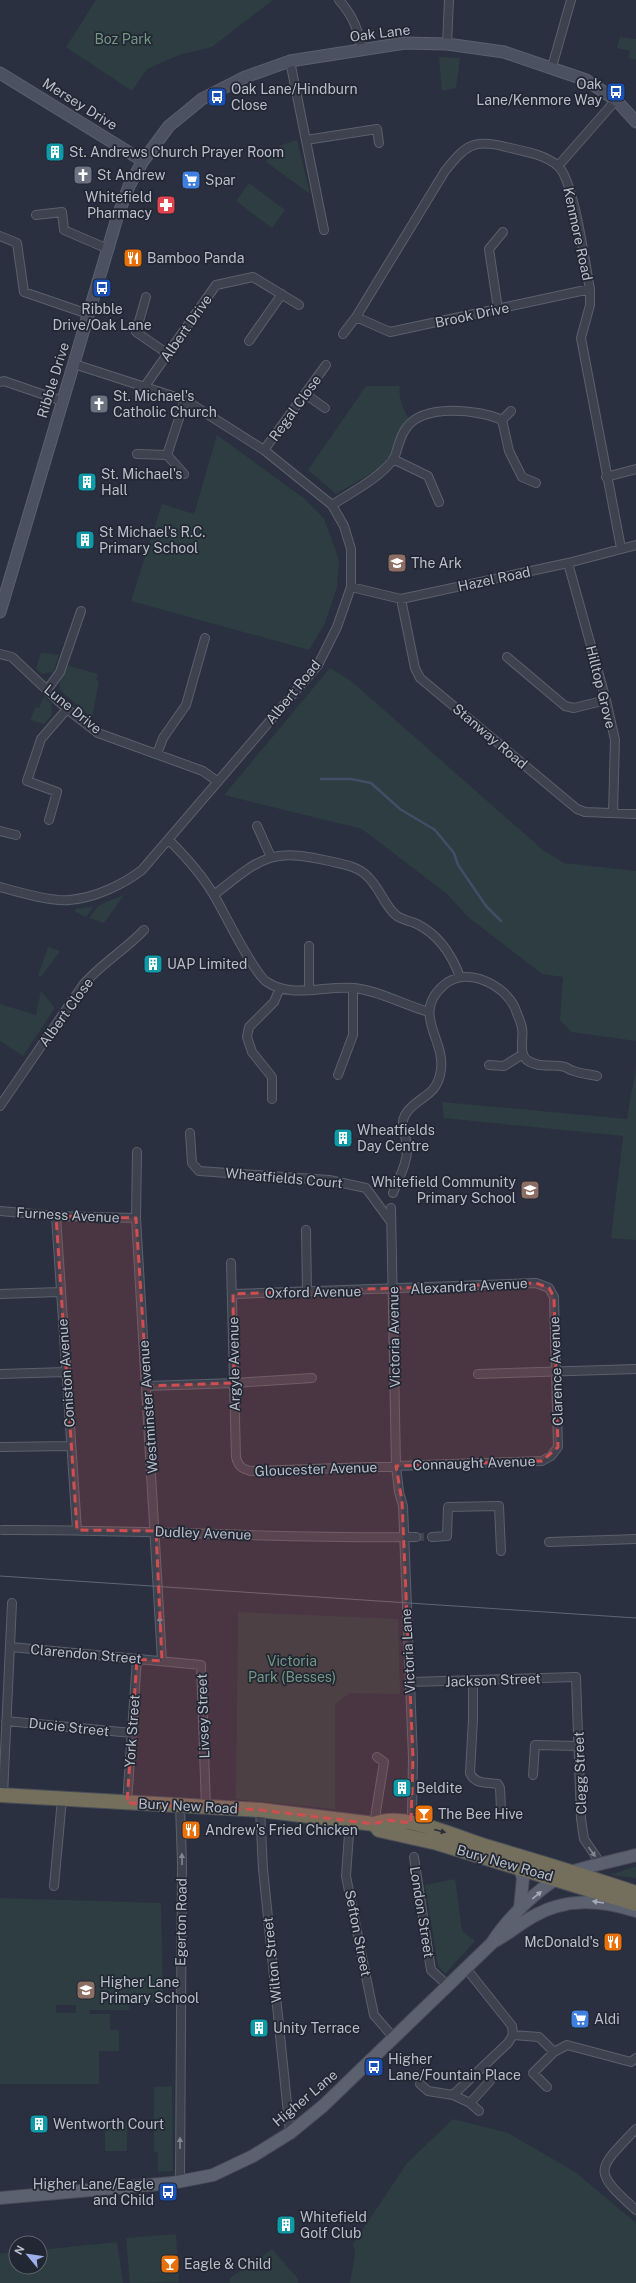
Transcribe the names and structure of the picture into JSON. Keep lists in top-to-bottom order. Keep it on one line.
{"streets":{"highway":["Bury New Road"],"main road":["Higher Lane"],"street":["Oak Lane","Mersey Drive","Kenmore Road","Brook Drive","Albert Drive","Ribble Drive","Regal Close","Hazel Road","Hilltop Grove","Albert Road","Lune Drive","Stanway Road","Albert Close","Wheatfields Court","Furness Avenue","Alexandra Avenue","Oxford Avenue","Victoria Avenue","Argyle Avenue","Clarence Avenue","Coniston Avenue","Westminster Avenue","Connaught Avenue","Gloucester Avenue","Dudley Avenue","Victoria Lane","Clarendon Street","Jackson Street","Livsey Street","Ducie Street","York Street","Clegg Street","London Street","Egerton Road","Sefton Street","Wilton Street"]},"crossings":[["Oak Lane","Mersey Drive"],["Oak Lane","Ribble Drive"],["Mersey Drive","Ribble Drive"],["Kenmore Road","Brook Drive"],["Kenmore Road","Hazel Road"],["Albert Drive","Albert Road"],["Ribble Drive","Albert Road"],["Regal Close","Albert Road"],["Hazel Road","Hilltop Grove"],["Hazel Road","Albert Road"],["Hazel Road","Stanway Road"],["Hilltop Grove","Stanway Road"],["Albert Road","Lune Drive"],["Wheatfields Court","Victoria Avenue"],["Furness Avenue","Coniston Avenue"],["Furness Avenue","Westminster Avenue"],["Alexandra Avenue","Oxford Avenue"],["Alexandra Avenue","Victoria Avenue"],["Alexandra Avenue","Clarence Avenue"],["Oxford Avenue","Victoria Avenue"],["Oxford Avenue","Argyle Avenue"],["Victoria Avenue","Connaught Avenue"],["Victoria Avenue","Gloucester Avenue"],["Victoria Avenue","Victoria Lane"],["Argyle Avenue","Gloucester Avenue"],["Clarence Avenue","Connaught Avenue"],["Coniston Avenue","Dudley Avenue"],["Westminster Avenue","Dudley Avenue"],["Westminster Avenue","Clarendon Street"],["Westminster Avenue","Livsey Street"],["Connaught Avenue","Gloucester Avenue"],["Connaught Avenue","Victoria Lane"],["Gloucester Avenue","Victoria Lane"],["Dudley Avenue","Victoria Lane"],["Victoria Lane","Jackson Street"],["Victoria Lane","Bury New Road"],["Clarendon Street","Livsey Street"],["Clarendon Street","York Street"],["Jackson Street","Clegg Street"],["Livsey Street","Bury New Road"],["Ducie Street","York Street"],["York Street","Bury New Road"],["Bury New Road","Egerton Road"],["Bury New Road","Sefton Street"],["Bury New Road","Wilton Street"],["Bury New Road","Higher Lane"],["London Street","Higher Lane"],["Egerton Road","Higher Lane"],["Sefton Street","Higher Lane"],["Wilton Street","Higher Lane"]],"one_way":["Clegg Street","Egerton Road"],"parks":["Boz Park","Victoria Park (Besses)"],"places":{"bus stop":["Oak Lane/Kenmore Way","Oak Lane/Hindburn Close","Ribble Drive/Oak Lane","Higher Lane/Fountain Place","Higher Lane/Eagle and Child"],"building":["St. Andrews Church Prayer Room","St. Michael's Hall","St Michael's R.C. Primary School","UAP Limited","Wheatfields Day Centre","Beldite","Unity Terrace","Wentworth Court","Whitefield Golf Club"],"church":["St Andrew","St. Michael's Catholic Church"],"supermarket":["Spar","Aldi"],"pharmacy":["Whitefield Pharmacy"],"restaurant":["Bamboo Panda","Andrew's Fried Chicken","McDonald's"],"school or university":["The Ark","Whitefield Community Primary School","Higher Lane Primary School"],"bar":["The Bee Hive","Eagle & Child"]},"north":"top left"}
